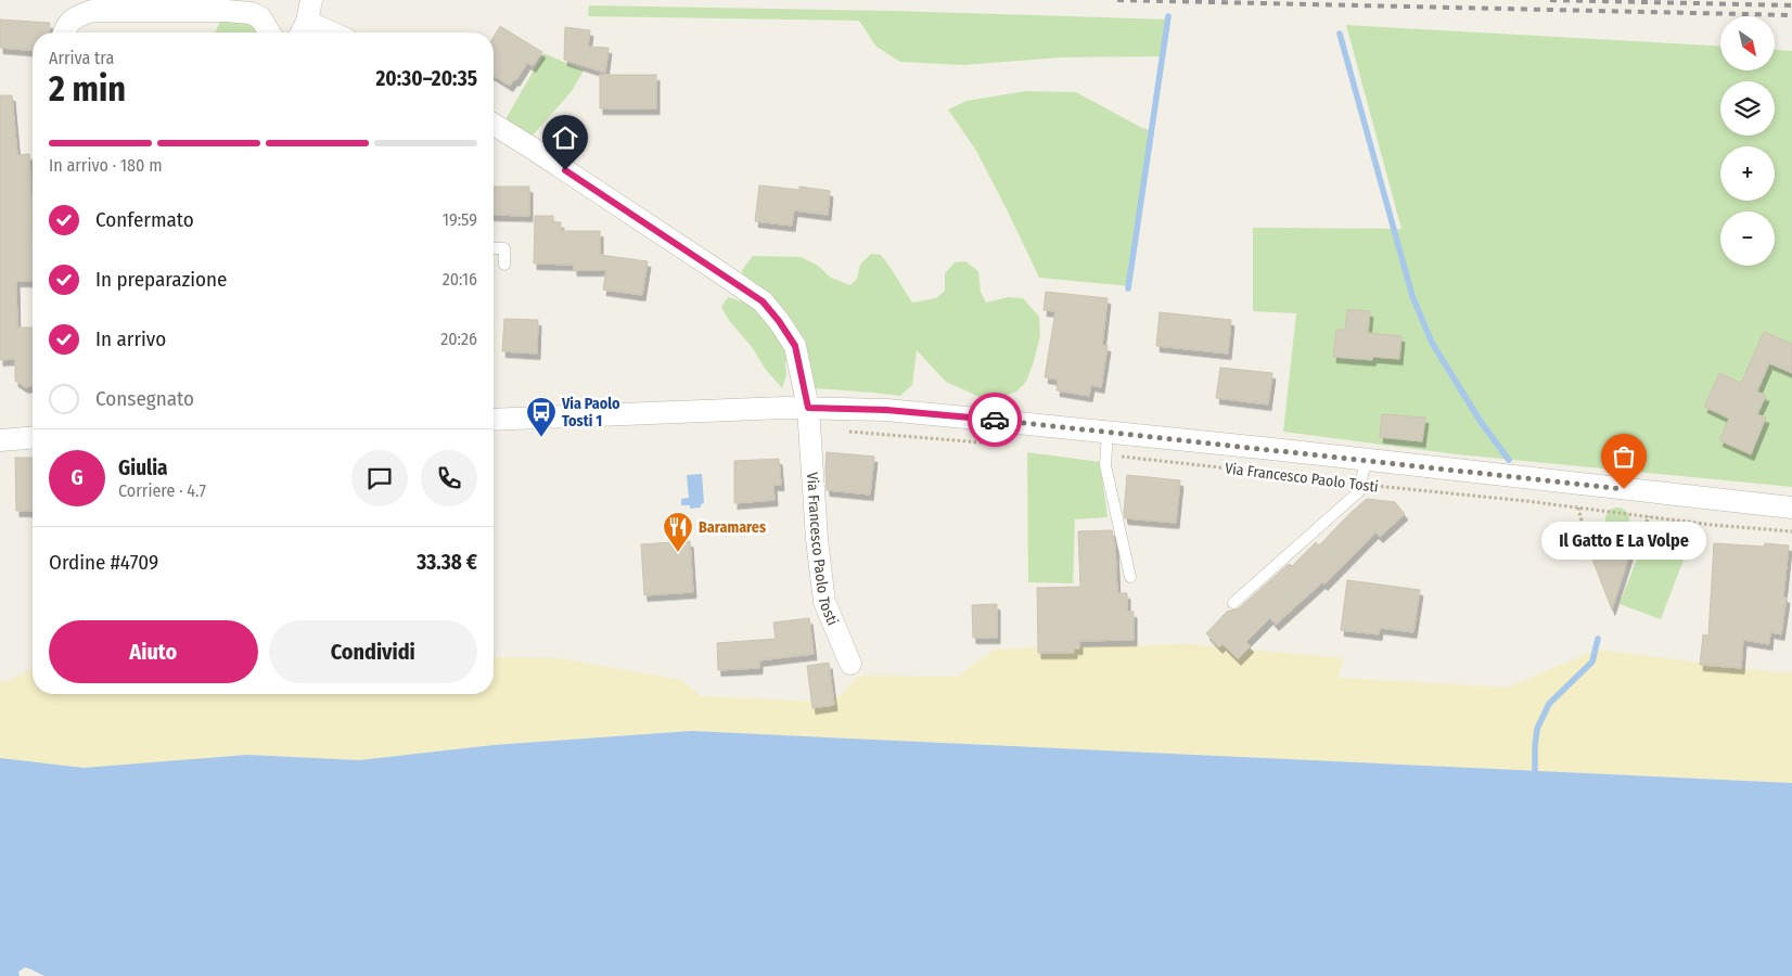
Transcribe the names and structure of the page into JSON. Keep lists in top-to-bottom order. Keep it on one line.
{"streets":{"street":["Via Francesco Paolo Tosti"]},"places":{"bus stop":["Via Paolo Tosti 1"],"other":["Il Gatto E La Volpe"],"restaurant":["Baramares"]},"north":"bottom right","page":{"map_buttons":["+","−"],"heading":["2 min","Arriva tra","20:30–20:35"],"panel":["Giulia","Corriere · 4.7","Ordine #4709","33.38 €"],"bar":"In arrivo · 180 m","list":[["Confermato","19:59"],["In preparazione","20:16"],["In arrivo","20:26"],"Consegnato"],"round":"G","bubble":"Il Gatto E La Volpe","buttons":["Aiuto","Condividi"]}}
